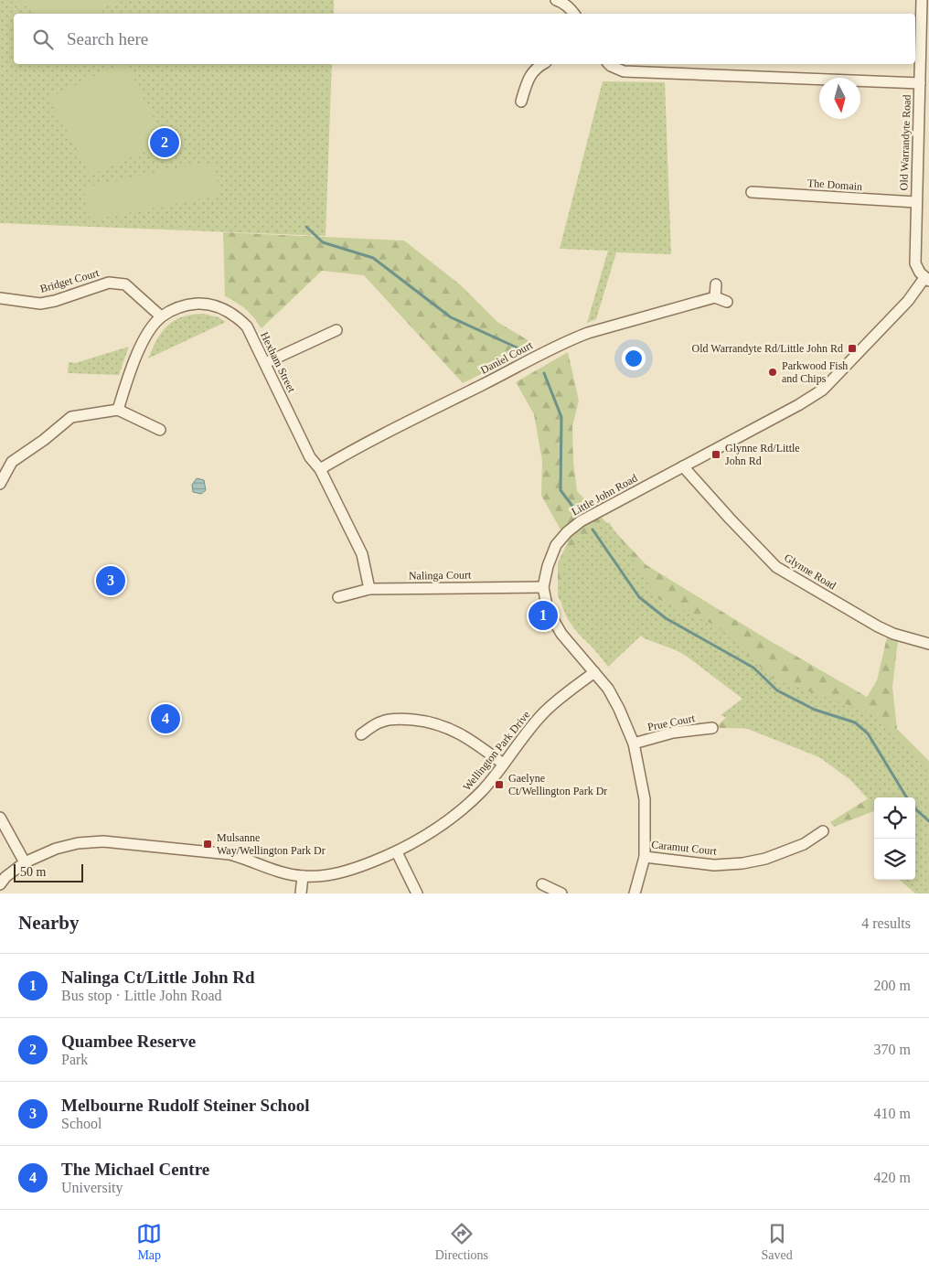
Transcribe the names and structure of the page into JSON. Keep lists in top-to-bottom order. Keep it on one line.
{"streets":{"street":["Old Warrandyte Road","The Domain","Bridget Court","Daniel Court","Hexham Street","Little John Road","Glynne Road","Nalinga Court","Prue Court","Wellington Park Drive","Caramut Court"]},"crossings":[["Old Warrandyte Road","The Domain"],["Old Warrandyte Road","Little John Road"],["Bridget Court","Hexham Street"],["Daniel Court","Hexham Street"],["Hexham Street","Nalinga Court"],["Little John Road","Glynne Road"],["Little John Road","Nalinga Court"],["Little John Road","Prue Court"],["Little John Road","Wellington Park Drive"],["Little John Road","Caramut Court"]],"places":{"transit":["Old Warrandyte Rd/Little John Rd","Glynne Rd/Little John Rd","Gaelyne Ct/Wellington Park Dr","Mulsanne Way/Wellington Park Dr"],"other":["Parkwood Fish and Chips"]},"scale_bar":"50 m","north":"bottom","page":{"search":"Search here","pins":["2","3","1","4"],"scale":"50 m","heading":["Nearby","4 results"],"list":[{"mark":"1","name":"Nalinga Ct/Little John Rd","note":"Bus stop · Little John Road","value":"200 m"},{"mark":"2","name":"Quambee Reserve","note":"Park","value":"370 m"},{"mark":"3","name":"Melbourne Rudolf Steiner School","note":"School","value":"410 m"},{"mark":"4","name":"The Michael Centre","note":"University","value":"420 m"}],"nav":["Map","Directions","Saved"]}}
